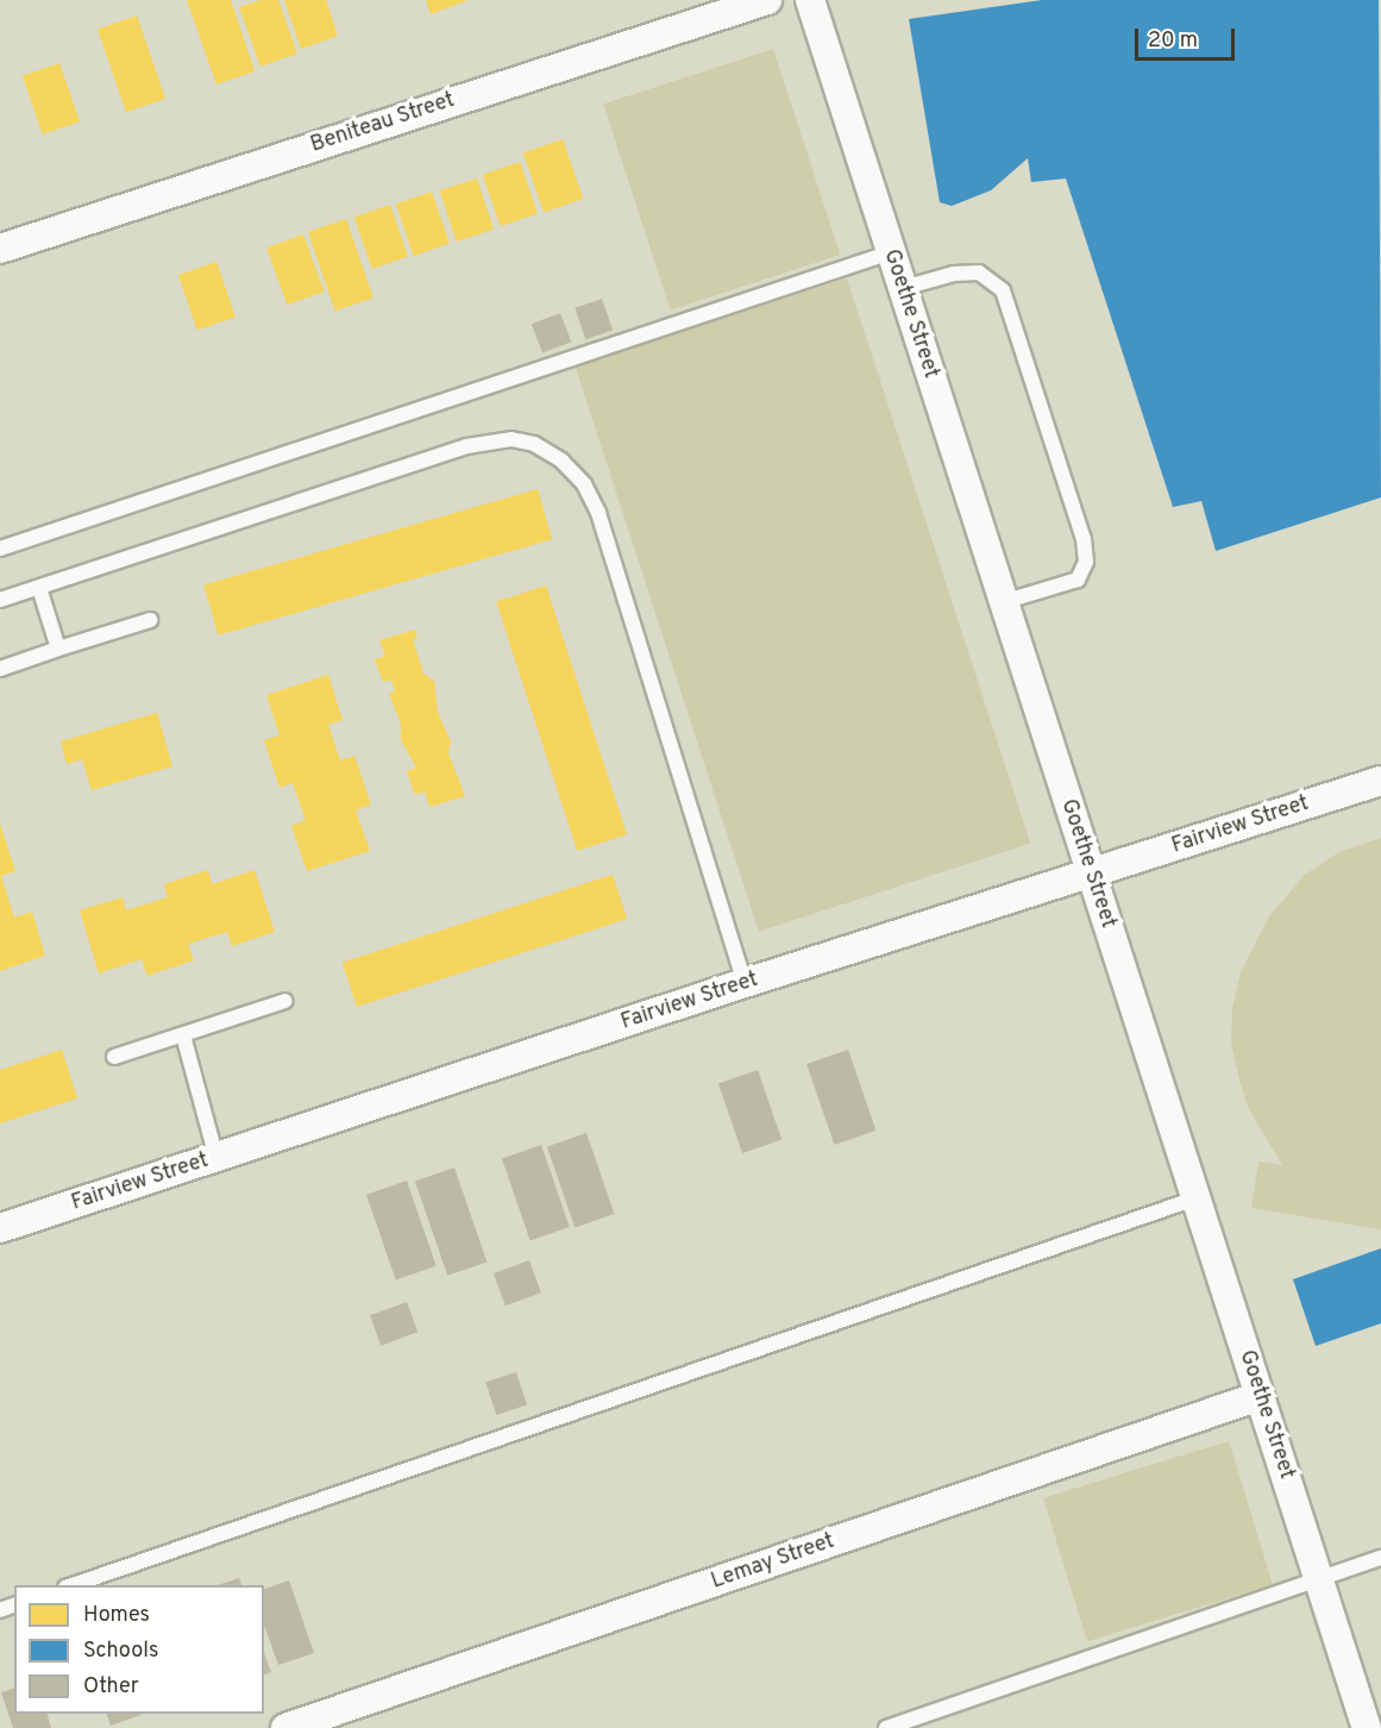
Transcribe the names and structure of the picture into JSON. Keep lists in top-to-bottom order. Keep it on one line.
{"streets":{"street":["Beniteau Street","Goethe Street","Fairview Street","Lemay Street"]},"crossings":[["Goethe Street","Fairview Street"],["Goethe Street","Lemay Street"]],"legend":["Homes","Schools","Other"],"scale_bar":"20 m"}
